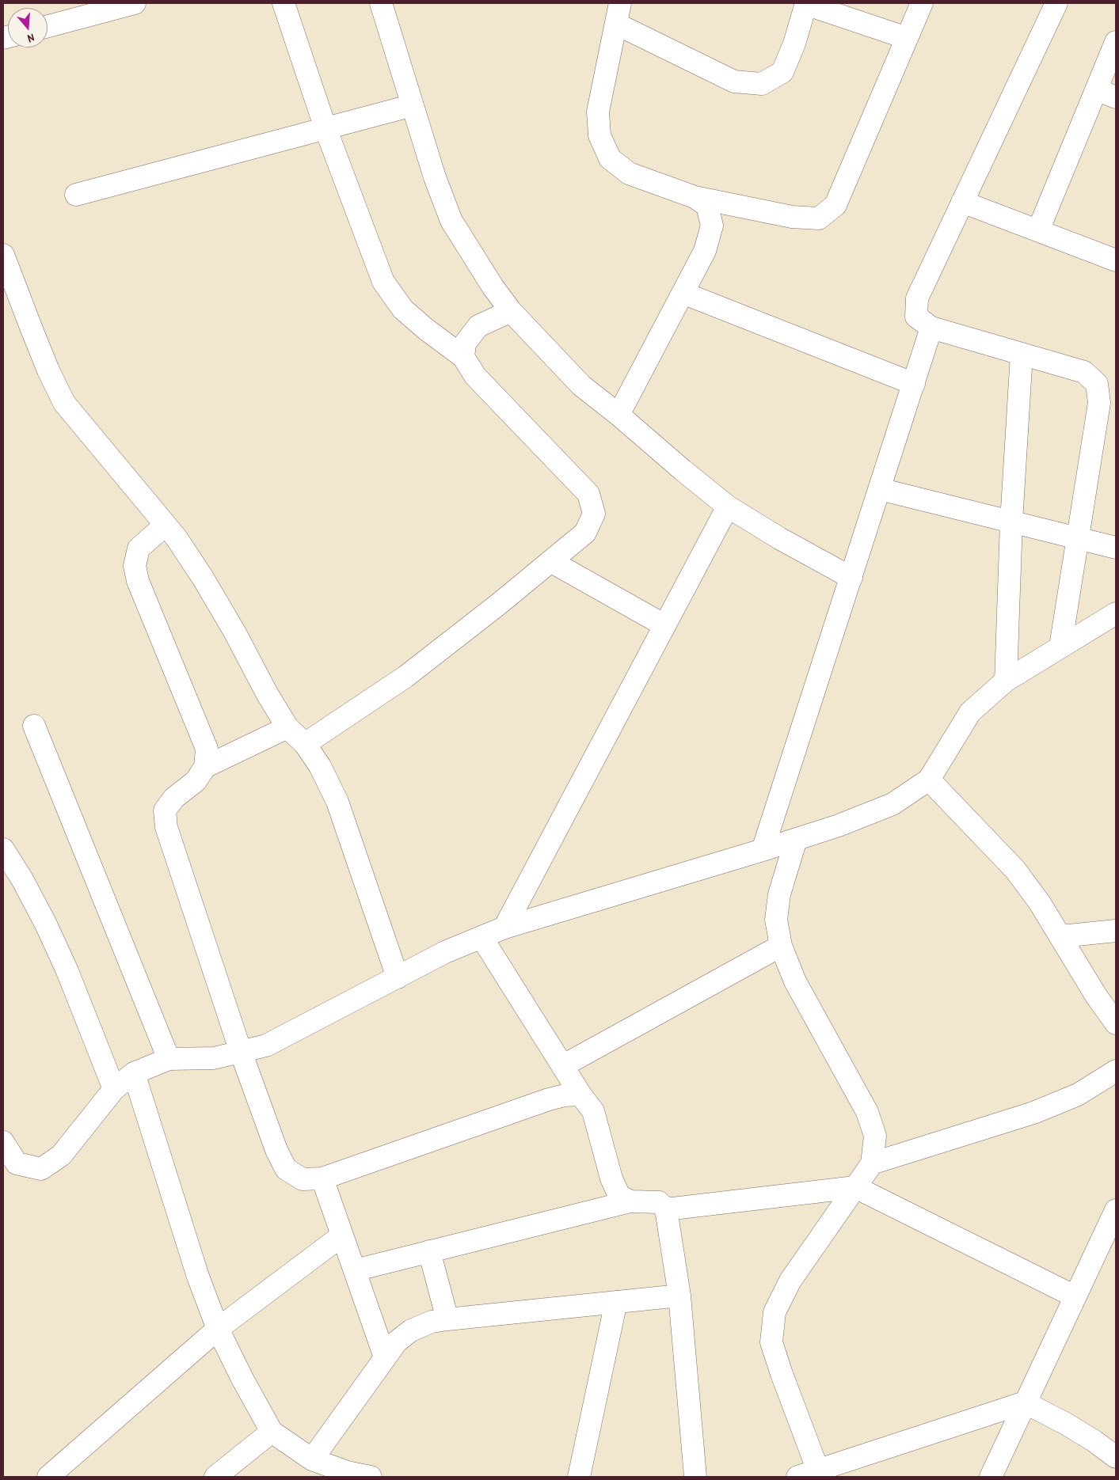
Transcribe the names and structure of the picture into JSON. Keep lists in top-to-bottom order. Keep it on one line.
{"north":"bottom"}
